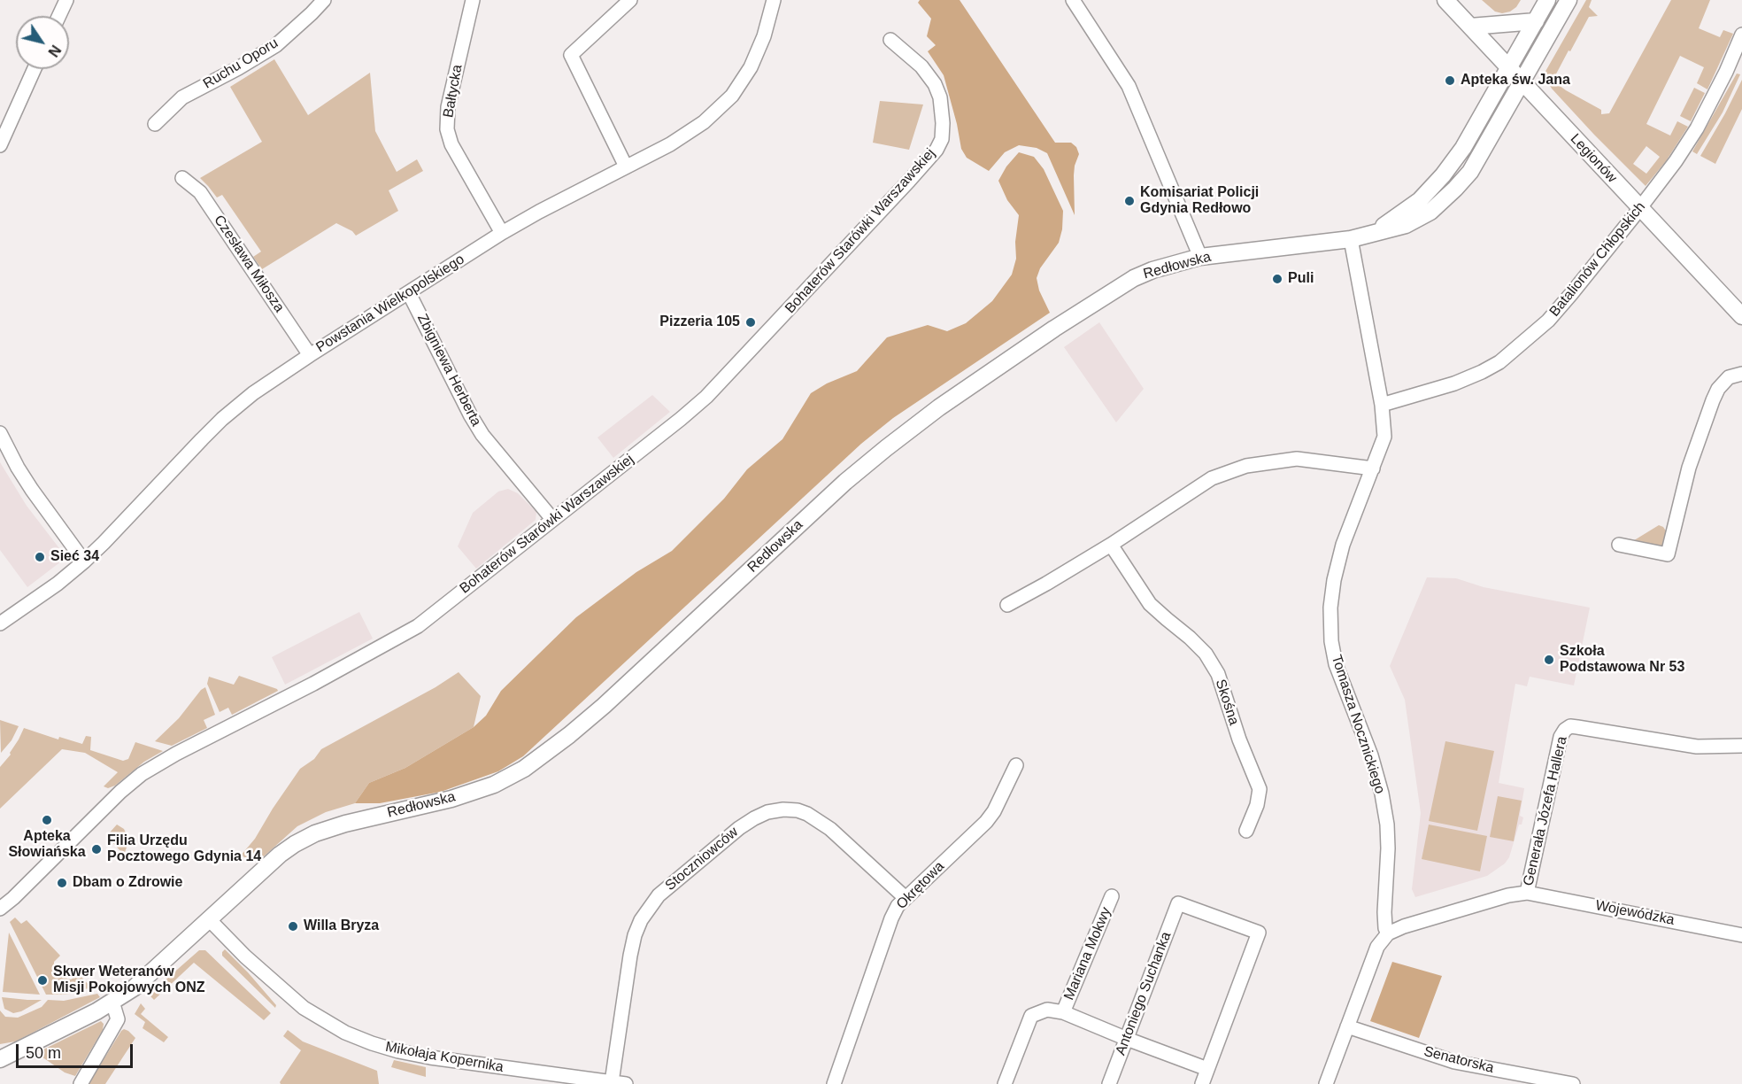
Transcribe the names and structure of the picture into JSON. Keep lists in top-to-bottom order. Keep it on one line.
{"streets":{"street":["Ruchu Oporu","Bałtycka","Legionów","Bohaterów Starówki Warszawskiej","Batalionów Chłopskich","Czesława Miłosza","Redłowska","Powstania Wielkopolskiego","Zbigniewa Herberta","Skośna","Tomasza Nocznickiego","Generała Józefa Hallera","Stoczniowców","Okrętowa","Wojewódzka","Mariana Mokwy","Antoniego Suchanka","Mikołaja Kopernika","Senatorska"]},"crossings":[["Bałtycka","Powstania Wielkopolskiego"],["Legionów","Batalionów Chłopskich"],["Legionów","Redłowska"],["Bohaterów Starówki Warszawskiej","Zbigniewa Herberta"],["Batalionów Chłopskich","Tomasza Nocznickiego"],["Czesława Miłosza","Powstania Wielkopolskiego"],["Redłowska","Tomasza Nocznickiego"],["Redłowska","Mikołaja Kopernika"],["Powstania Wielkopolskiego","Zbigniewa Herberta"],["Tomasza Nocznickiego","Generała Józefa Hallera"],["Generała Józefa Hallera","Wojewódzka"],["Stoczniowców","Okrętowa"],["Stoczniowców","Mikołaja Kopernika"],["Mariana Mokwy","Antoniego Suchanka"]],"places":["Apteka św. Jana","Komisariat Policji Gdynia Redłowo","Puli","Pizzeria 105","Sieć 34","Szkoła Podstawowa Nr 53","Apteka Słowiańska","Filia Urzędu Pocztowego Gdynia 14","Dbam o Zdrowie","Willa Bryza","Skwer Weteranów Misji Pokojowych ONZ"],"scale_bar":"50 m","north":"bottom right"}
